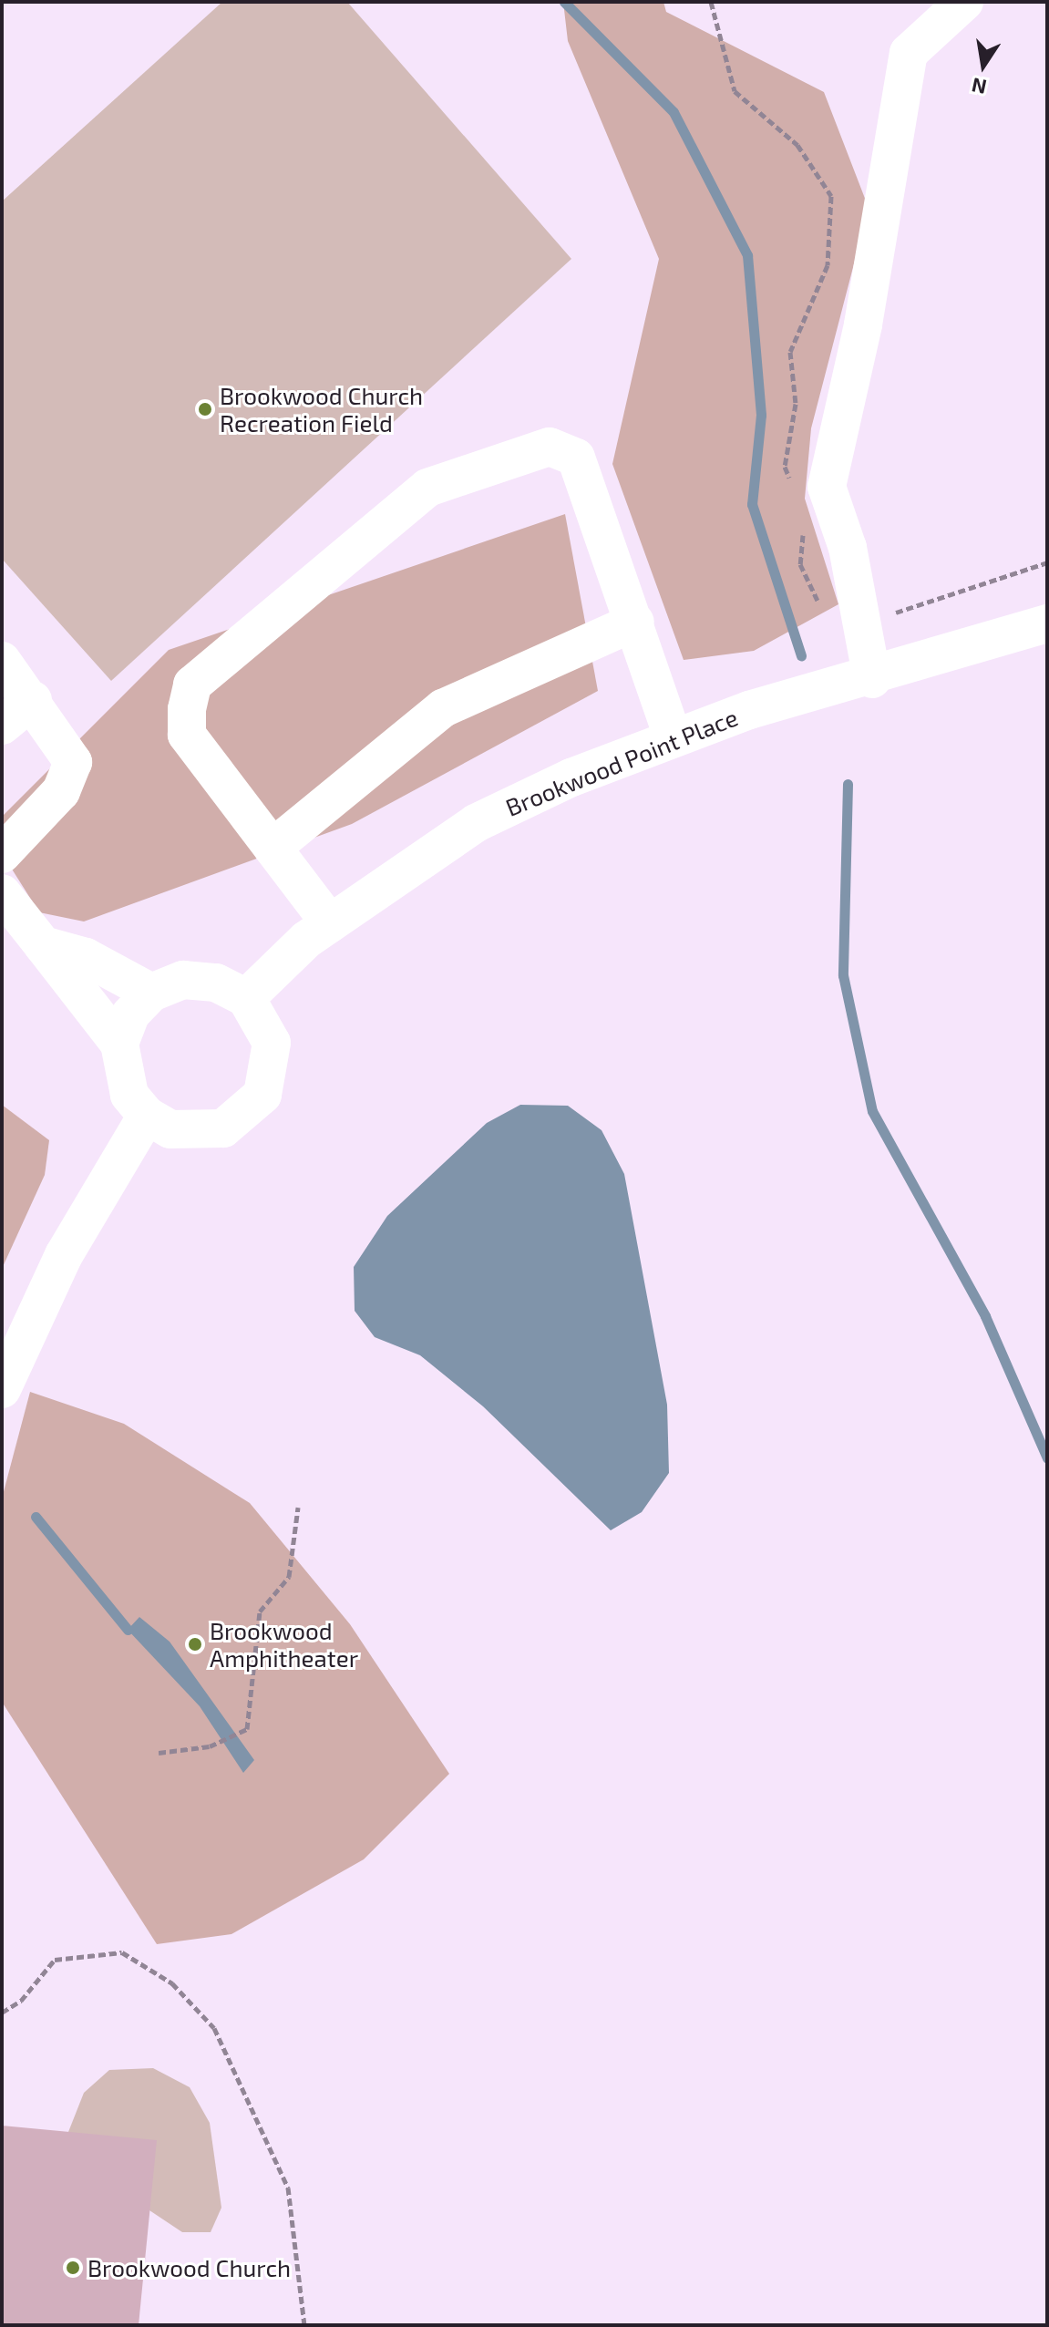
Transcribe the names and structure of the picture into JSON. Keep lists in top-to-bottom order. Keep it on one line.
{"streets":{"street":["Brookwood Point Place"]},"places":["Brookwood Church Recreation Field","Brookwood Amphitheater","Brookwood Church"],"north":"bottom"}
